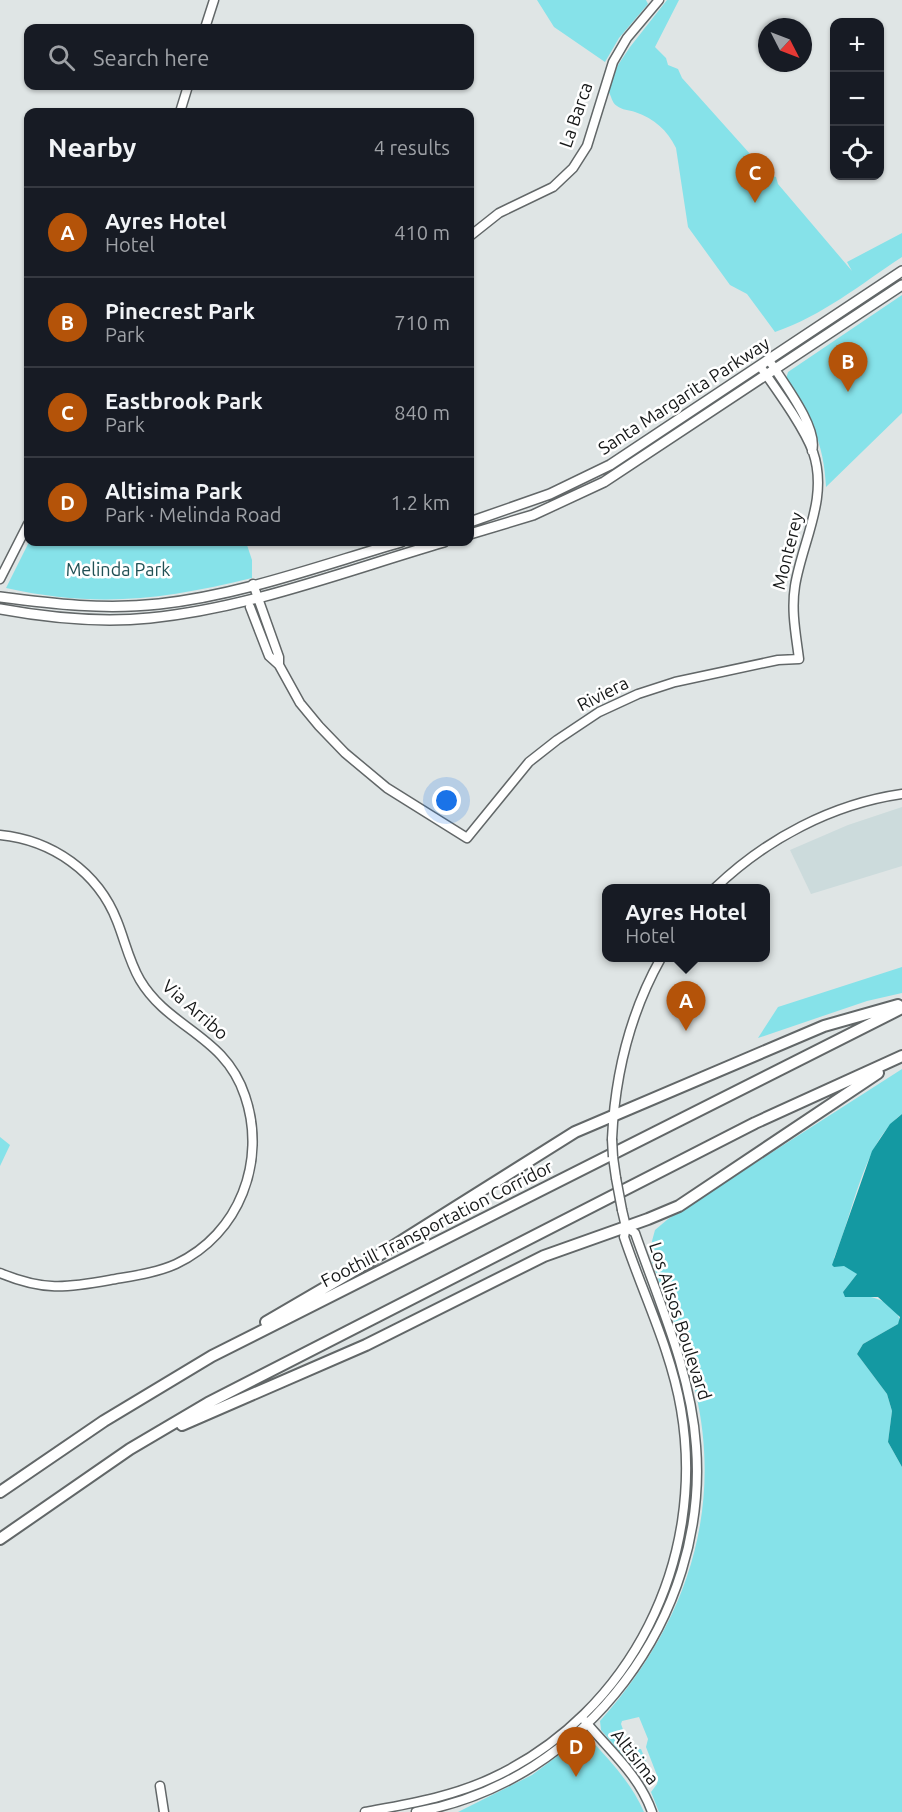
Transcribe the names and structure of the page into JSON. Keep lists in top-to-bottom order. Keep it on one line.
{"streets":{"highway":["Foothill Transportation Corridor"],"main road":["Santa Margarita Parkway"],"street":["La Barca","Monterey","Riviera","Via Arribo","Los Alisos Boulevard","Altisima"]},"crossings":[["Santa Margarita Parkway","Monterey"],["Monterey","Riviera"],["Los Alisos Boulevard","Altisima"]],"parks":["Melinda Park"],"north":"bottom right","page":{"map_buttons":["+","−"],"search":"Search here","heading":["Nearby","4 results"],"pins":["C","B","A","D"],"list":[{"mark":"A","name":"Ayres Hotel","note":"Hotel","value":"410 m"},{"mark":"B","name":"Pinecrest Park","note":"Park","value":"710 m"},{"mark":"C","name":"Eastbrook Park","note":"Park","value":"840 m"},{"mark":"D","name":"Altisima Park","note":"Park · Melinda Road","value":"1.2 km"}],"popup":["Ayres Hotel","Hotel"]}}
